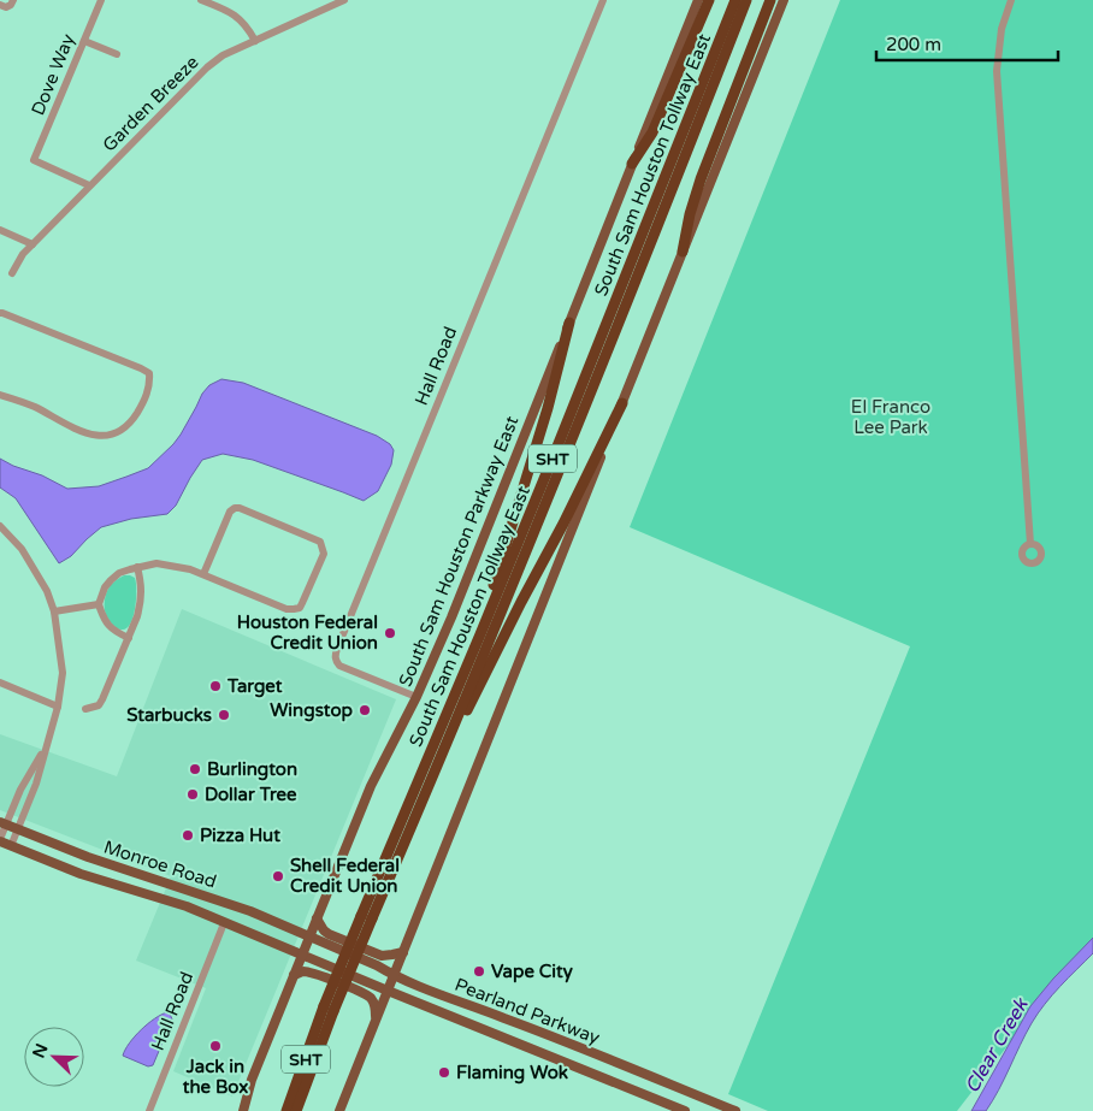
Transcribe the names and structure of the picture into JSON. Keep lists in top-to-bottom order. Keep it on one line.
{"streets":{"highway":["South Sam Houston Tollway East","SHT"],"main road":["South Sam Houston Parkway East","Monroe Road","Pearland Parkway"],"street":["Dove Way","Garden Breeze","Hall Road"]},"crossings":[["Dove Way","Garden Breeze"],["Hall Road","South Sam Houston Parkway East"],["Hall Road","Monroe Road"],["South Sam Houston Parkway East","Monroe Road"],["South Sam Houston Parkway East","Pearland Parkway"],["Monroe Road","Pearland Parkway"]],"water":["Clear Creek"],"parks":["El Franco Lee Park"],"places":["Houston Federal Credit Union","Target","Wingstop","Starbucks","Burlington","Dollar Tree","Pizza Hut","Shell Federal Credit Union","Vape City","Jack in the Box","Flaming Wok"],"scale_bar":"200 m","north":"top left"}
